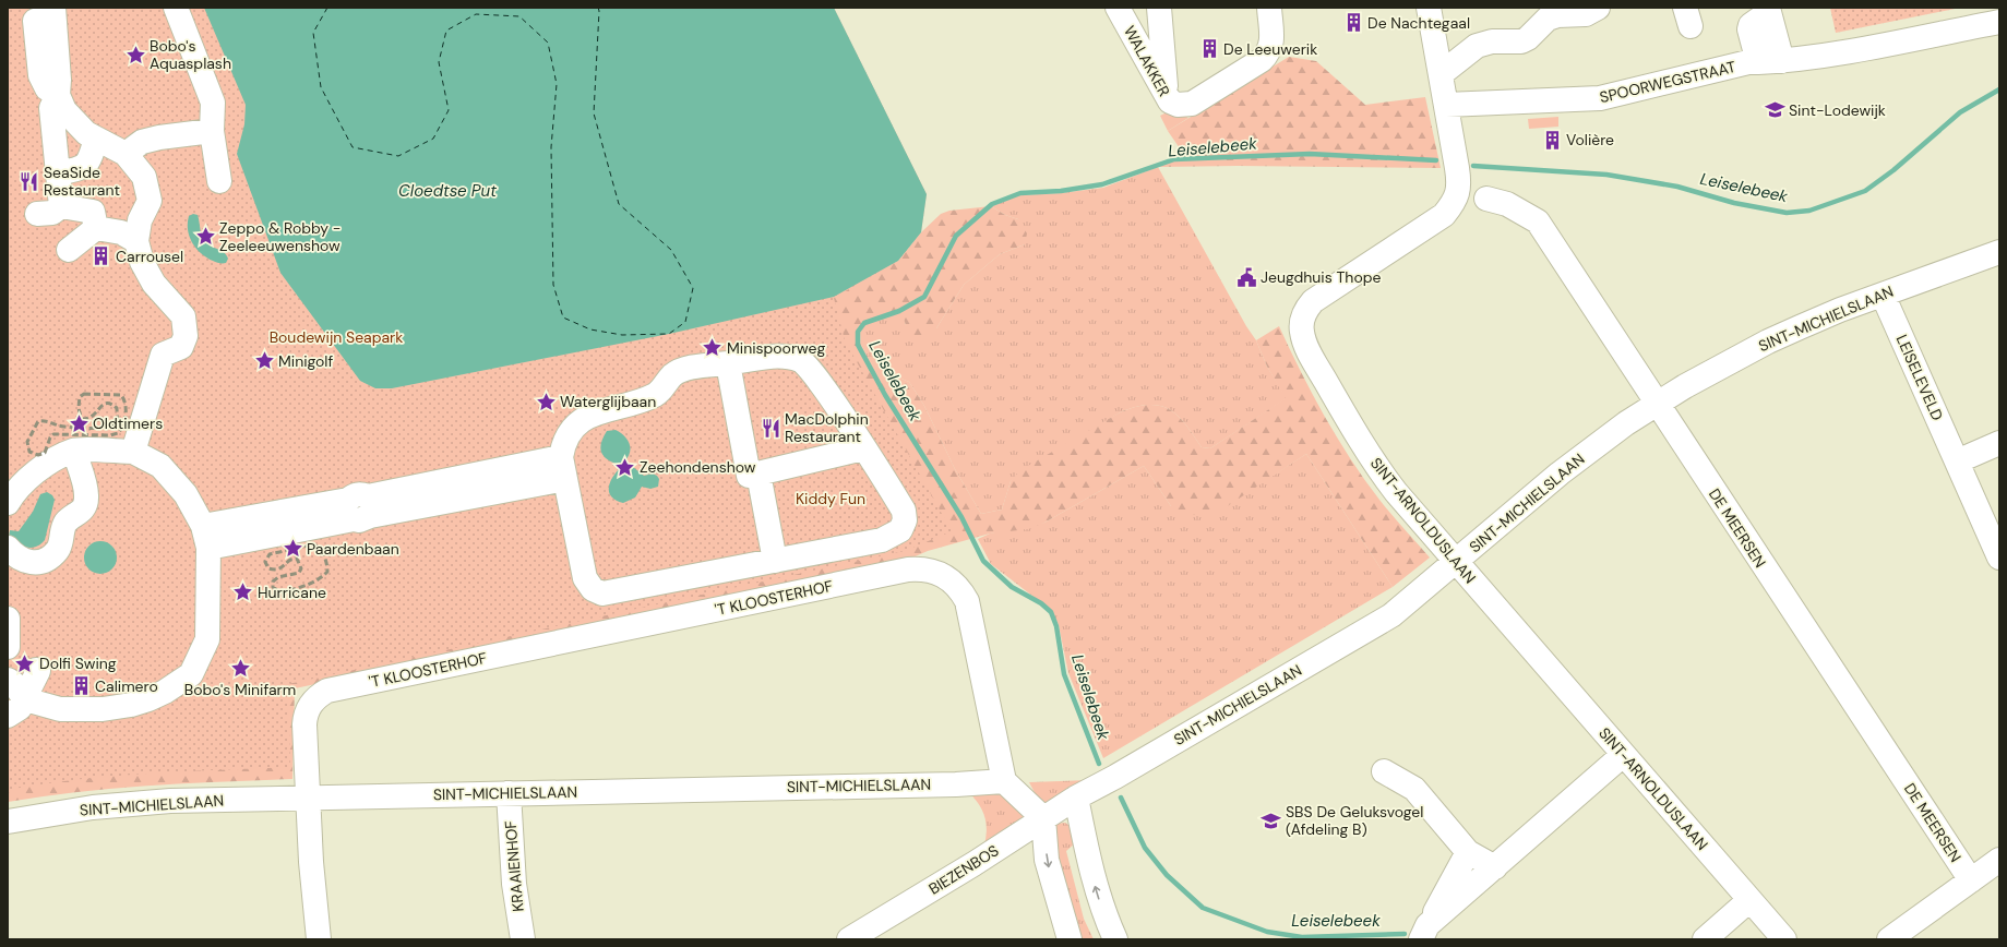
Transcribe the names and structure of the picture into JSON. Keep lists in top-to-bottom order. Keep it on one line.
{"streets":{"street":["WALAKKER","SPOORWEGSTRAAT","SINT-MICHIELSLAAN","LEISELEVELD","SINT-ARNOLDUSLAAN","DE MEERSEN","'T KLOOSTERHOF","KRAAIENHOF","BIEZENBOS"]},"crossings":[["SPOORWEGSTRAAT","SINT-ARNOLDUSLAAN"],["SINT-MICHIELSLAAN","LEISELEVELD"],["SINT-MICHIELSLAAN","SINT-ARNOLDUSLAAN"],["SINT-MICHIELSLAAN","DE MEERSEN"],["SINT-MICHIELSLAAN","'T KLOOSTERHOF"],["SINT-MICHIELSLAAN","KRAAIENHOF"],["SINT-MICHIELSLAAN","BIEZENBOS"]],"water":["Leiselebeek","Cloedtse Put"],"parks":["Boudewijn Seapark","Kiddy Fun"],"places":{"building":["De Nachtegaal","De Leeuwerik","Volière","Carrousel","Calimero"],"place":["Bobo's Aquasplash","Zeppo & Robby - Zeeleeuwenshow","Minispoorweg","Minigolf","Waterglijbaan","Oldtimers","Zeehondenshow","Paardenbaan","Hurricane","Dolfi Swing","Bobo's Minifarm"],"school or university":["Sint-Lodewijk","SBS De Geluksvogel (Afdeling B)"],"restaurant":["SeaSide Restaurant","MacDolphin Restaurant"],"public building":["Jeugdhuis Thope"]}}
